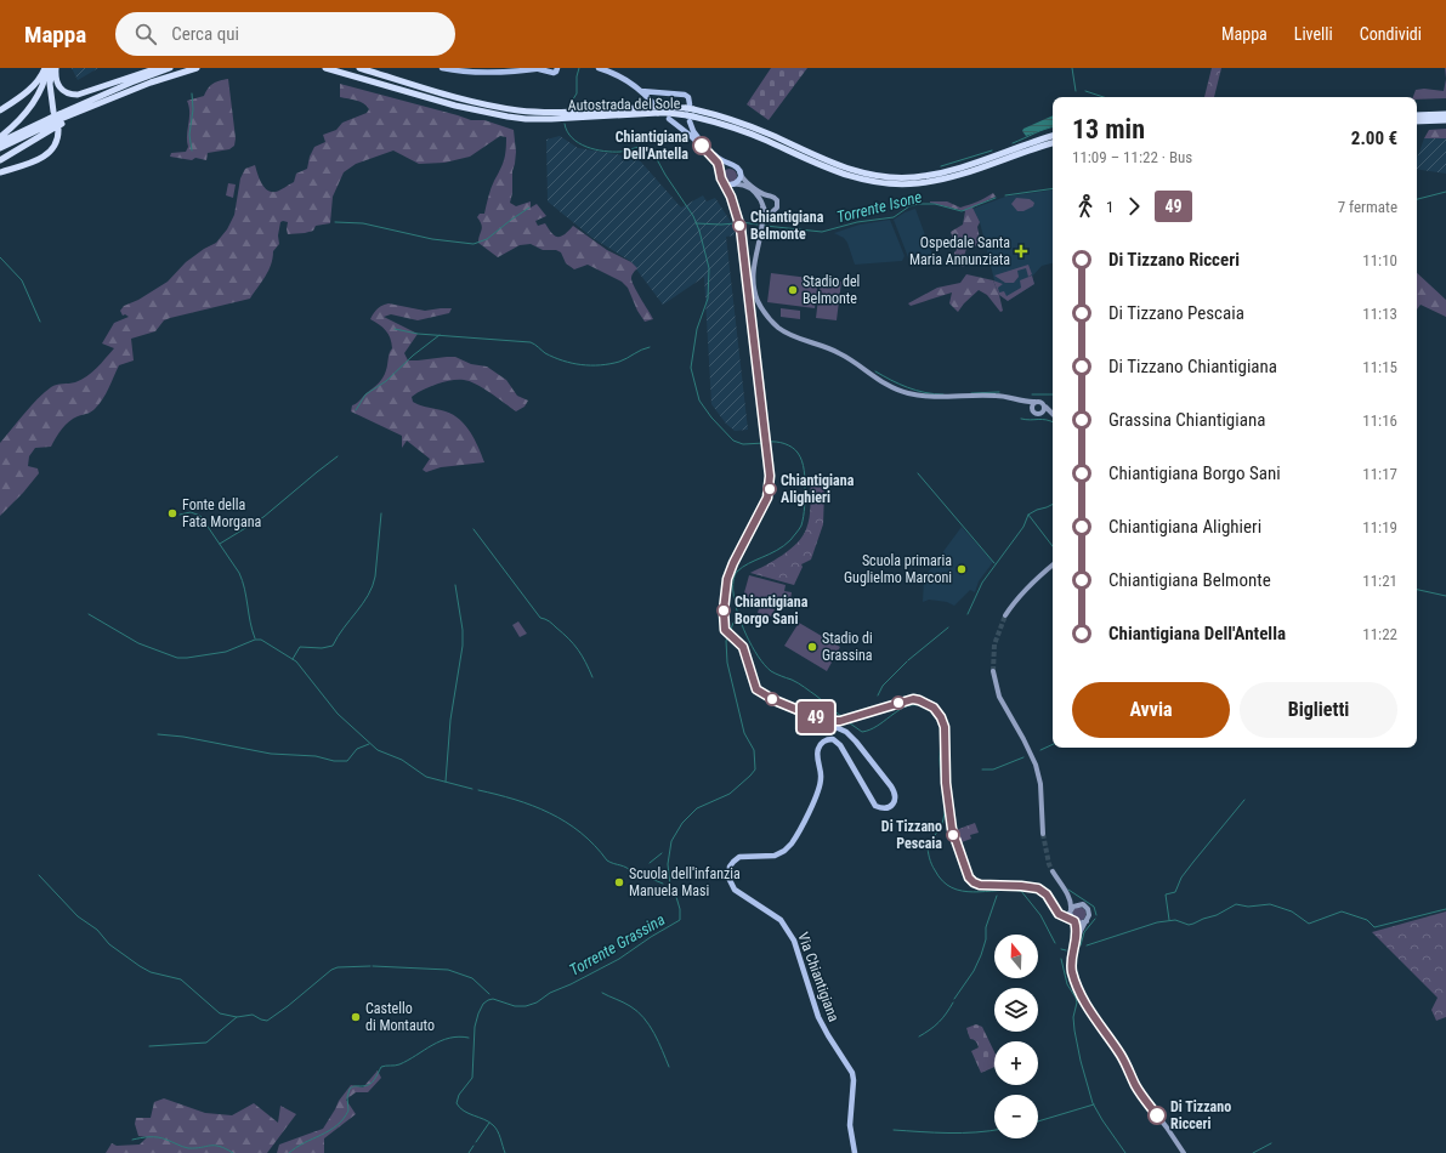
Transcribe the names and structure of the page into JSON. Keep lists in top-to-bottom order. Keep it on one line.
{"streets":{"highway":["Autostrada del Sole"],"main road":["Via Chiantigiana"]},"crossings":[["Autostrada del Sole","Via Chiantigiana"]],"water":["Torrente Isone","Torrente Grassina"],"places":{"other":["Chiantigiana Dell'Antella","Chiantigiana Belmonte","Stadio del Belmonte","Chiantigiana Alighieri","Fonte della Fata Morgana","Scuola primaria Guglielmo Marconi","Chiantigiana Borgo Sani","Stadio di Grassina","Di Tizzano Pescaia","Scuola dell'infanzia Manuela Masi","Castello di Montauto","Di Tizzano Ricceri"],"health":["Ospedale Santa Maria Annunziata"]},"lines":["bus line 49"],"north":"top","page":{"header":"Mappa","search":"Cerca qui","nav":["Mappa","Livelli","Condividi"],"on_map":"49","heading":["13 min","11:09 – 11:22 · Bus","2.00 €"],"legs":["1","49","7 fermate"],"list":[{"name":"Di Tizzano Ricceri","value":"11:10"},{"name":"Di Tizzano Pescaia","value":"11:13"},{"name":"Di Tizzano Chiantigiana","value":"11:15"},{"name":"Grassina Chiantigiana","value":"11:16"},{"name":"Chiantigiana Borgo Sani","value":"11:17"},{"name":"Chiantigiana Alighieri","value":"11:19"},{"name":"Chiantigiana Belmonte","value":"11:21"},{"name":"Chiantigiana Dell'Antella","value":"11:22"}],"buttons":["Avvia","Biglietti"],"map_buttons":["+","−"]}}
